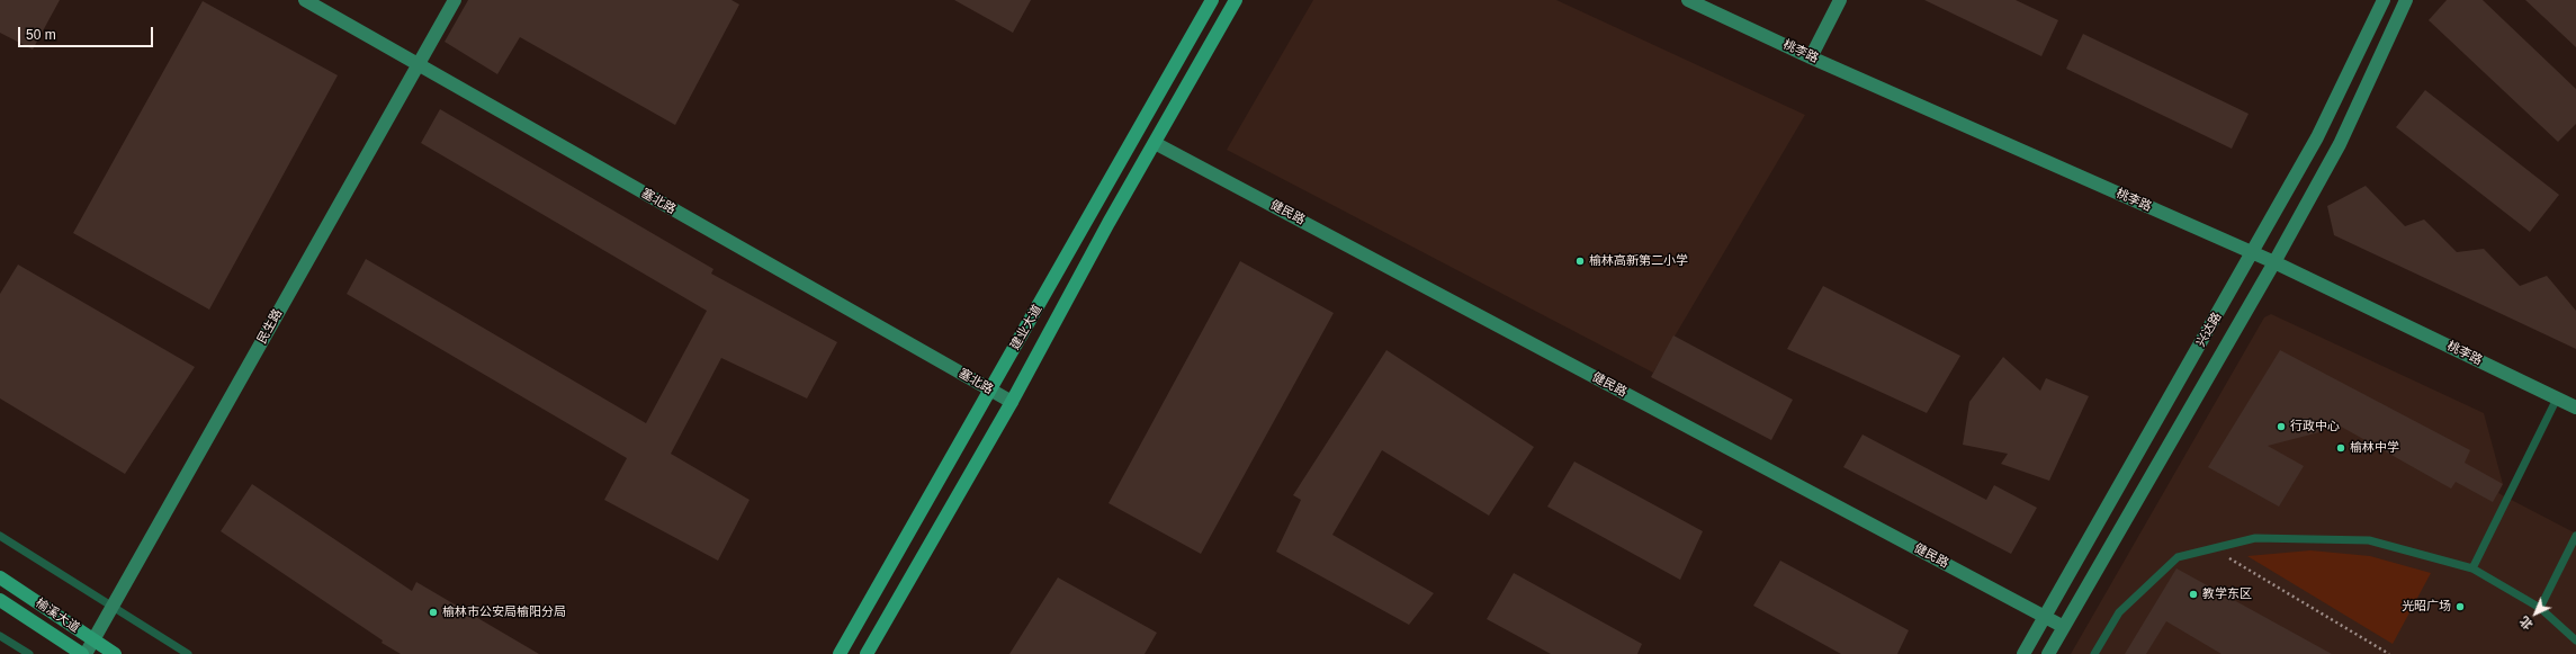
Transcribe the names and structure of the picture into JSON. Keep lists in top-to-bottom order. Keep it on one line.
{"streets":{"main road":["建业大道","榆溪大道"],"street":["桃李路","塞北路","健民路","民生路","兴达路"]},"crossings":[["桃李路","兴达路"],["塞北路","民生路"],["塞北路","建业大道"],["健民路","建业大道"],["健民路","兴达路"],["民生路","榆溪大道"]],"places":["榆林高新第二小学","行政中心","榆林中学","教学东区","光昭广场","榆林市公安局榆阳分局"],"scale_bar":"50 m","north":"bottom left"}
